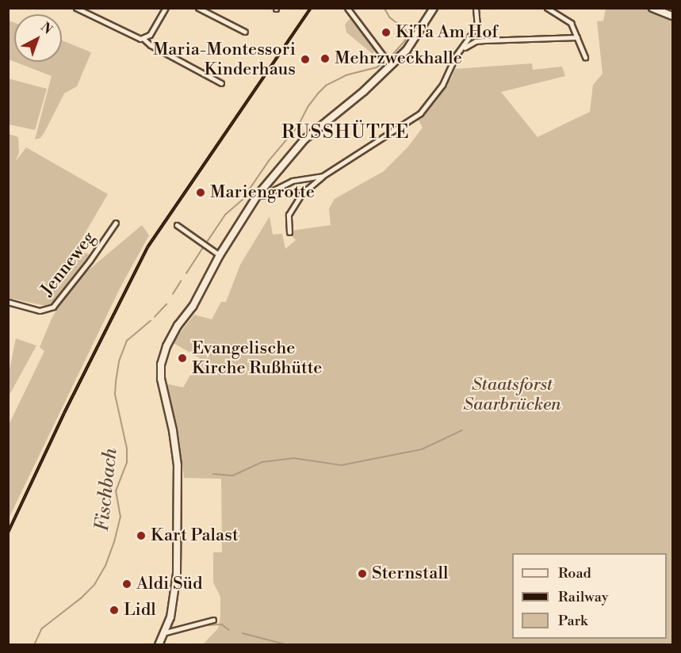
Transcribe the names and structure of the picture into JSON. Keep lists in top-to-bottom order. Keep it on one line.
{"streets":{"street":["Jenneweg"]},"districts":["RUSSHÜTTE"],"water":["Fischbach"],"parks":["Staatsforst Saarbrücken"],"places":["KiTa Am Hof","Mehrzweckhalle","Maria-Montessori Kinderhaus","Mariengrotte","Evangelische Kirche Rußhütte","Kart Palast","Sternstall","Aldi Süd","Lidl"],"legend":["Road","Railway","Park"],"north":"top right"}
